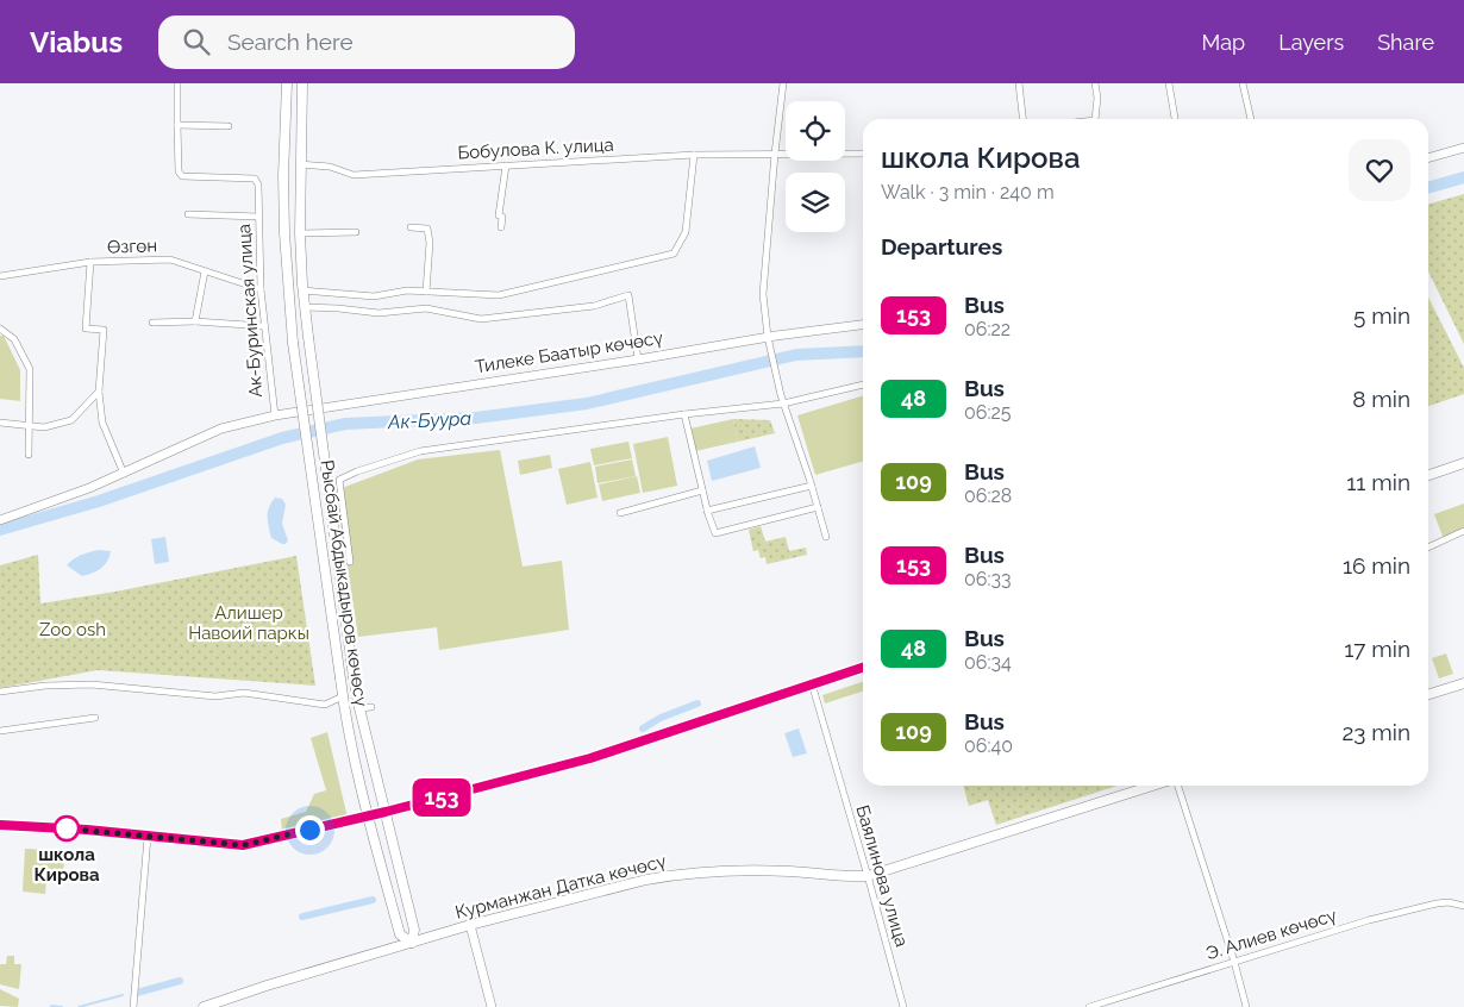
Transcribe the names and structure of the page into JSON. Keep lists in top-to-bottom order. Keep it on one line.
{"streets":{"main road":["Рысбай Абдыкадыров көчөсү","Курманжан Датка көчөсү"],"street":["Бобулова К. улица","Өзгөн","Ак-Буринская улица","Тилеке Баатыр көчөсү","Баялинова улица","Э. Алиев көчөсү"]},"crossings":[["Бобулова К. улица","Рысбай Абдыкадыров көчөсү"],["Өзгөн","Ак-Буринская улица"],["Ак-Буринская улица","Тилеке Баатыр көчөсү"],["Рысбай Абдыкадыров көчөсү","Курманжан Датка көчөсү"],["Баялинова улица","Курманжан Датка көчөсү"]],"water":["Ак-Буура"],"parks":["Алишер Навоий паркы","Zoo osh"],"places":["школа Кирова"],"lines":["bus line 153"],"page":{"header":"Viabus","search":"Search here","nav":["Map","Layers","Share"],"on_map":"153","heading":[["школа Кирова","Walk · 3 min · 240 m"],"Departures"],"list":[{"mark":"153","name":"Bus","note":"06:22","value":"5 min"},{"mark":"48","name":"Bus","note":"06:25","value":"8 min"},{"mark":"109","name":"Bus","note":"06:28","value":"11 min"},{"mark":"153","name":"Bus","note":"06:33","value":"16 min"},{"mark":"48","name":"Bus","note":"06:34","value":"17 min"},{"mark":"109","name":"Bus","note":"06:40","value":"23 min"}]}}
